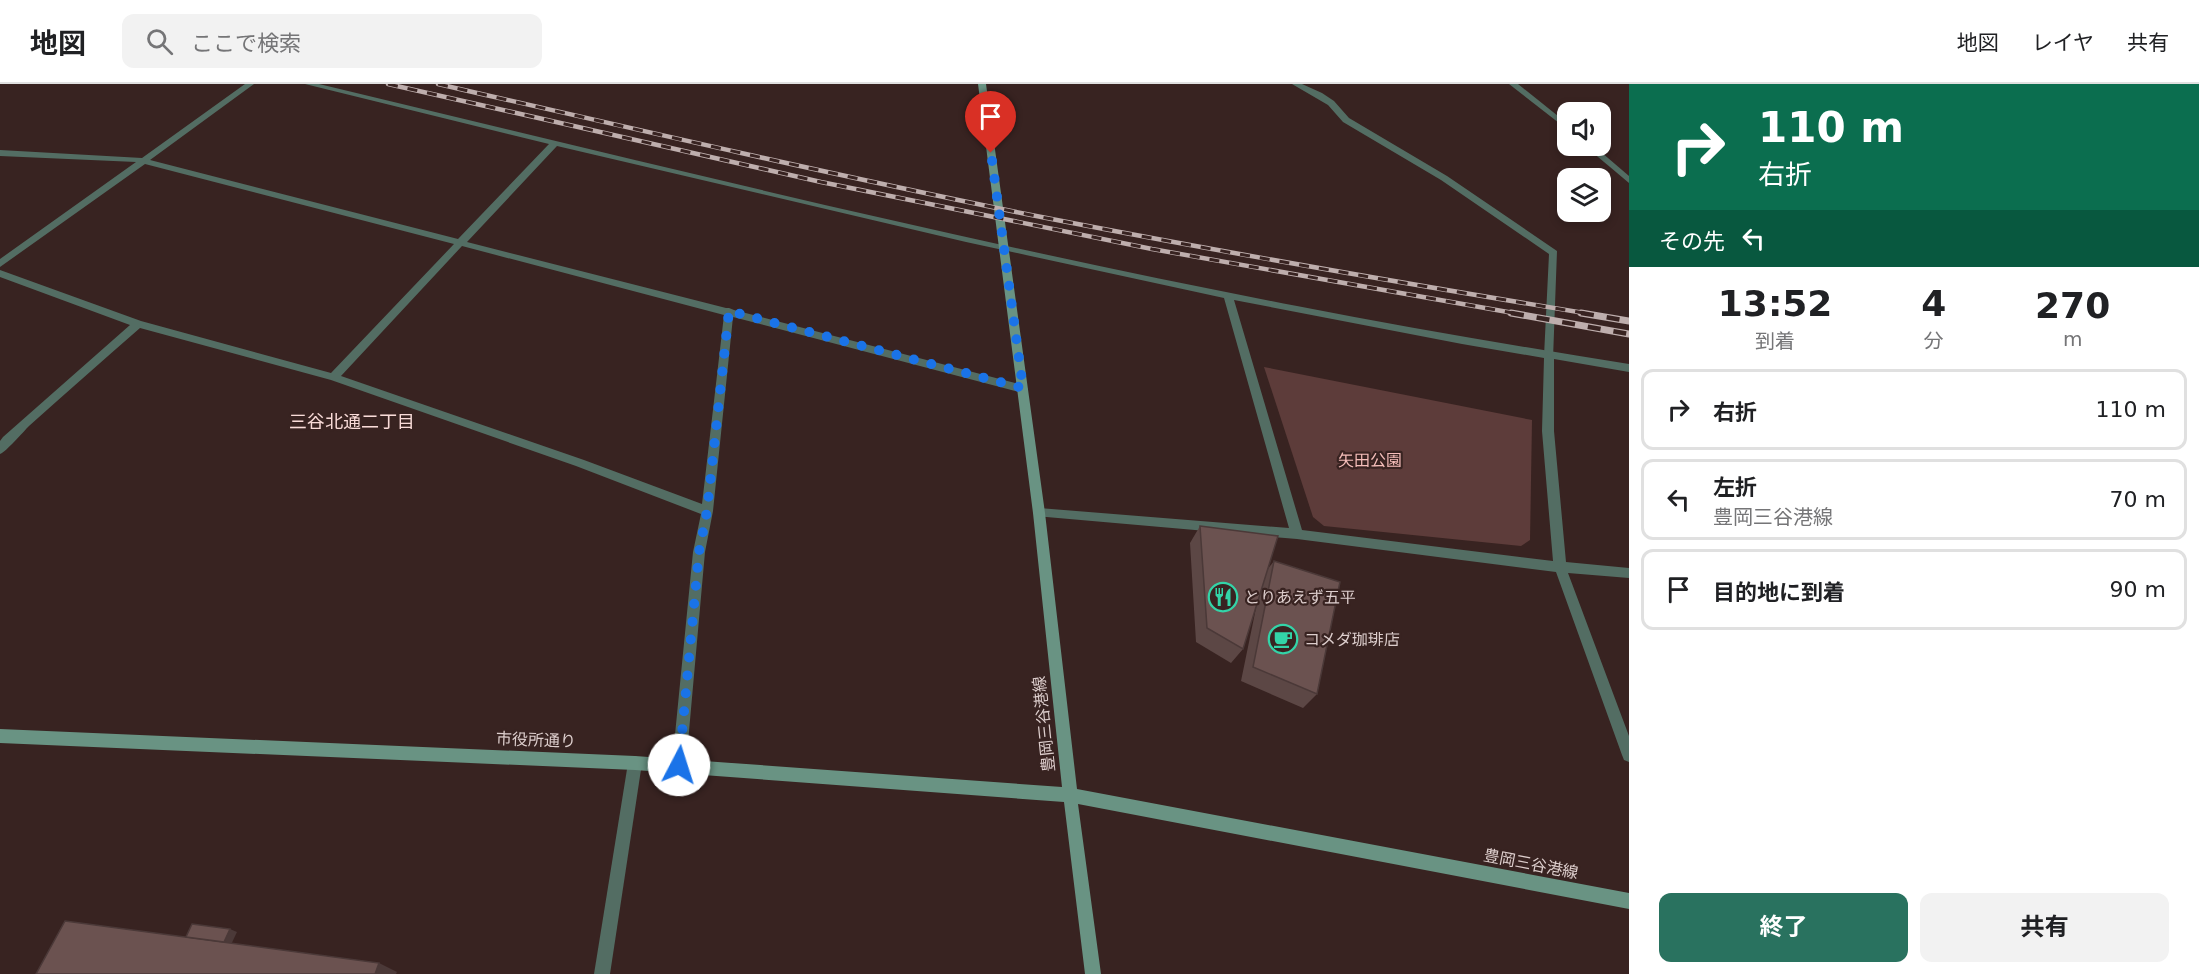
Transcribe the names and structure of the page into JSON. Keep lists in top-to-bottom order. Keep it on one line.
{"streets":{"main road":["豊岡三谷港線","市役所通り"]},"crossings":[["豊岡三谷港線","市役所通り"]],"districts":["三谷北通二丁目"],"parks":["矢田公園"],"places":{"restaurant":["とりあえず五平"],"cafe":["コメダ珈琲店"]},"page":{"header":"地図","search":"ここで検索","nav":["地図","レイヤ","共有"],"turn":["110 m","右折"],"then":"その先","eta":["13:52","到着","4","分","270","m"],"list":[{"name":"右折","value":"110 m"},{"name":"左折","note":"豊岡三谷港線","value":"70 m"},{"name":"目的地に到着","value":"90 m"}],"buttons":["終了","共有"]}}
